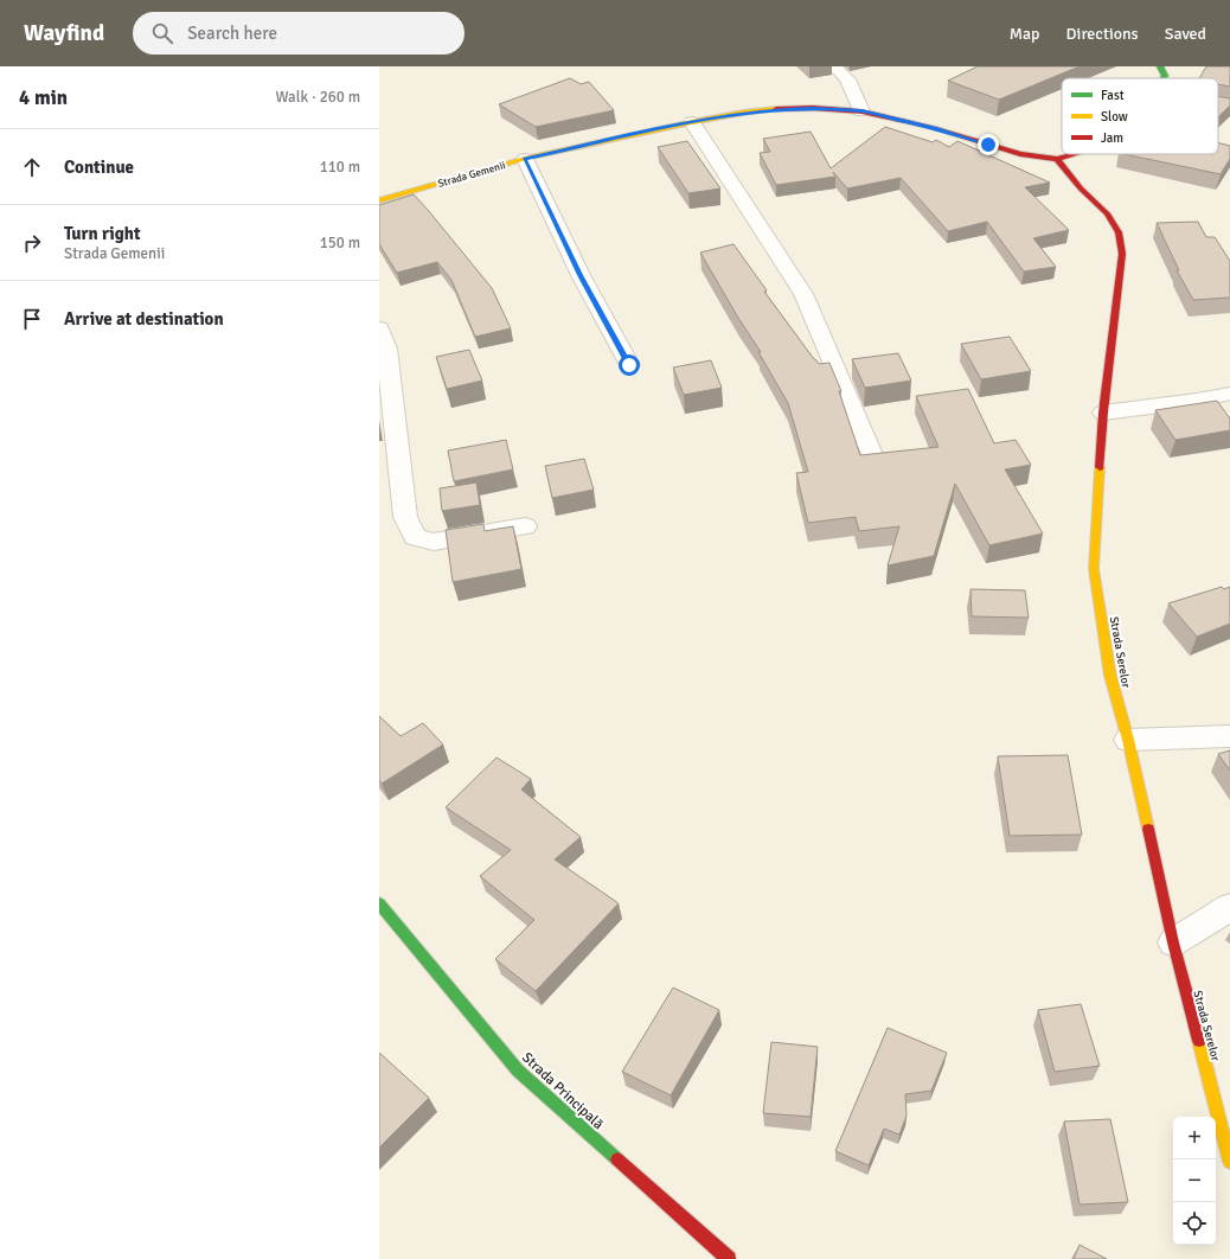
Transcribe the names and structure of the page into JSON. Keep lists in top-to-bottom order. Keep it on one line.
{"streets":{"street":["Strada Gemenii","Strada Serelor","Strada Principală"]},"crossings":[["Strada Gemenii","Strada Serelor"]],"legend":["Fast","Slow","Jam"],"page":{"header":"Wayfind","search":"Search here","nav":["Map","Directions","Saved"],"heading":["4 min","Walk · 260 m"],"list":[["Continue","110 m"],["Turn right","Strada Gemenii","150 m"],"Arrive at destination"],"map_buttons":["+","−"]}}
